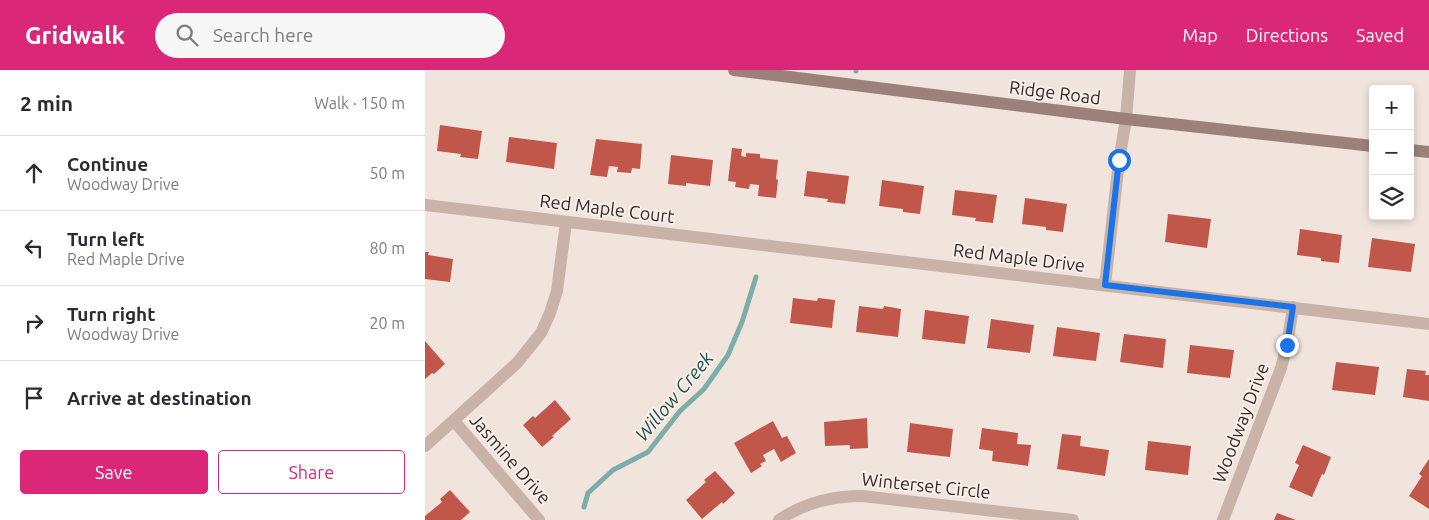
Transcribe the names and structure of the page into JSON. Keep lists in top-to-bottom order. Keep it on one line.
{"streets":{"street":["Ridge Road","Red Maple Court","Red Maple Drive","Woodway Drive","Jasmine Drive","Winterset Circle"]},"crossings":[["Red Maple Court","Red Maple Drive"],["Red Maple Drive","Woodway Drive"]],"water":["Willow Creek"],"page":{"header":"Gridwalk","search":"Search here","nav":["Map","Directions","Saved"],"heading":["2 min","Walk · 150 m"],"map_buttons":["+","−"],"list":[["Continue","Woodway Drive","50 m"],["Turn left","Red Maple Drive","80 m"],["Turn right","Woodway Drive","20 m"],"Arrive at destination"],"buttons":["Save","Share"]}}
